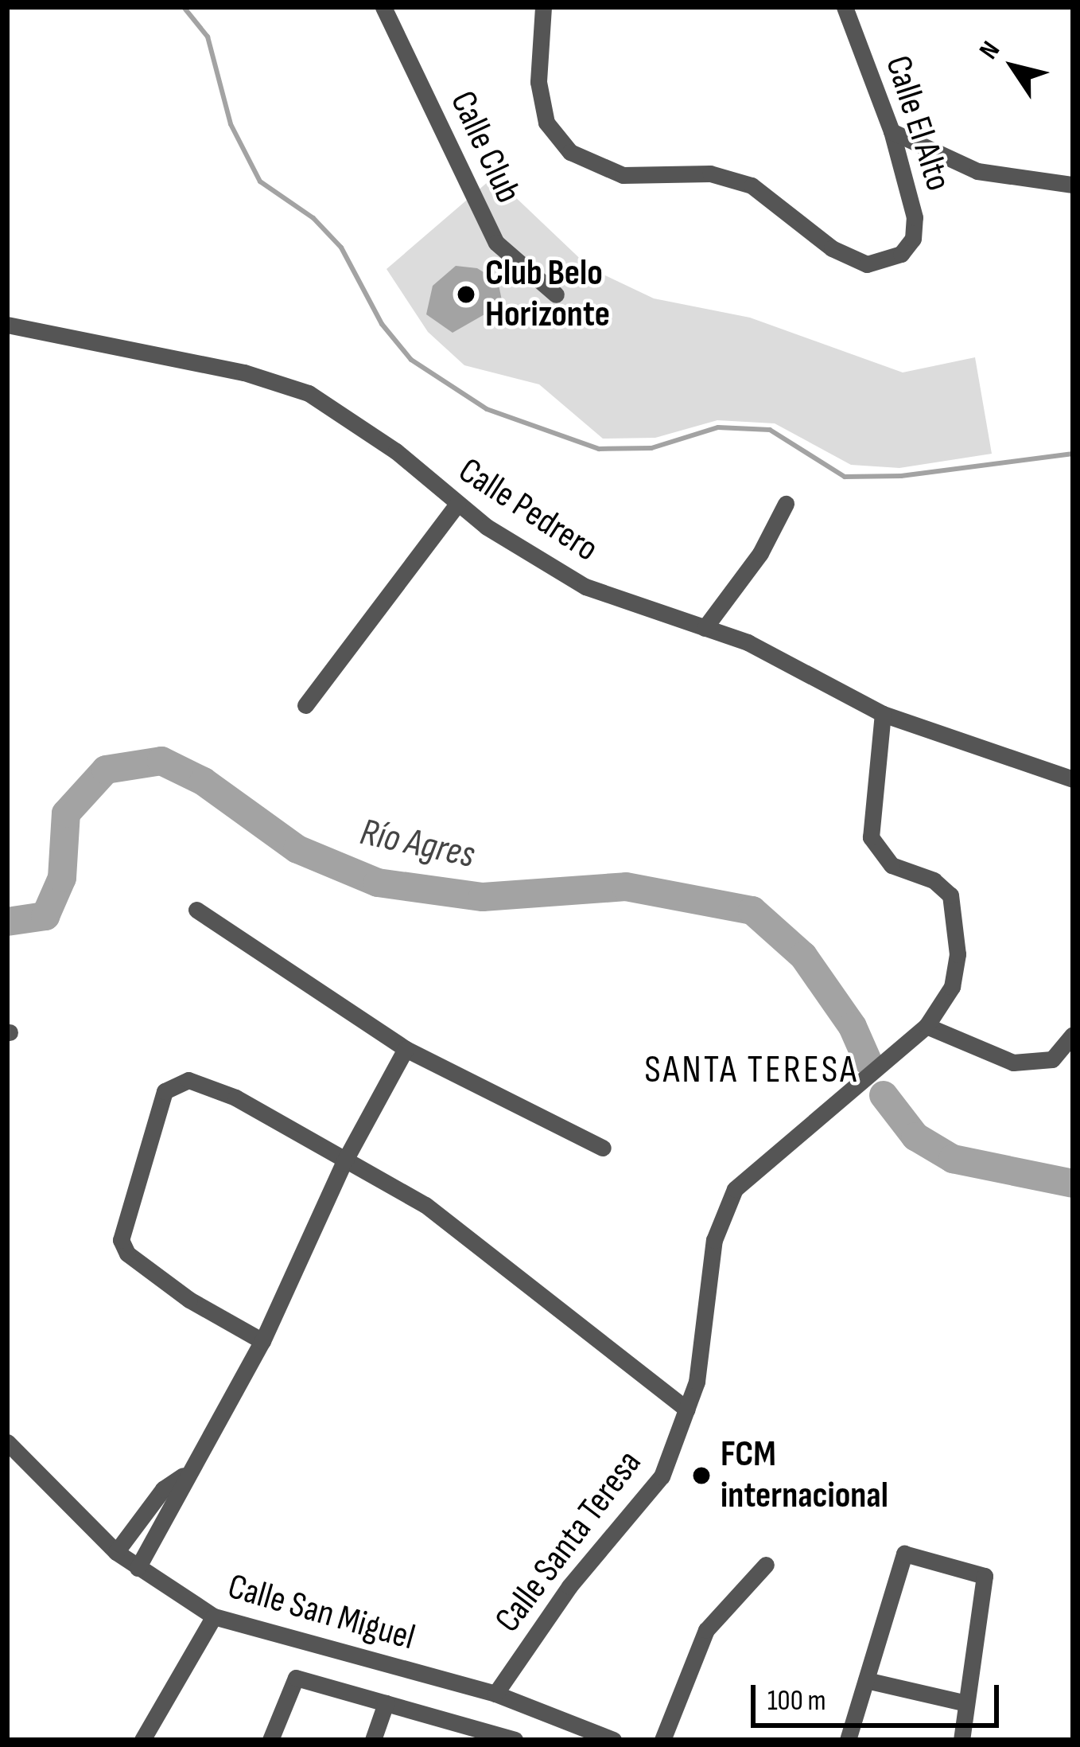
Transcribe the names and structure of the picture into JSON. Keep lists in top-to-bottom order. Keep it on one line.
{"streets":{"street":["Calle El Alto","Calle Club","Calle Pedrero","Calle Santa Teresa","Calle San Miguel"]},"crossings":[["Calle Pedrero","Calle Santa Teresa"],["Calle Santa Teresa","Calle San Miguel"]],"districts":["SANTA TERESA"],"water":["Río Agres"],"places":["Club Belo Horizonte","FCM internacional"],"scale_bar":"100 m","north":"top left"}
